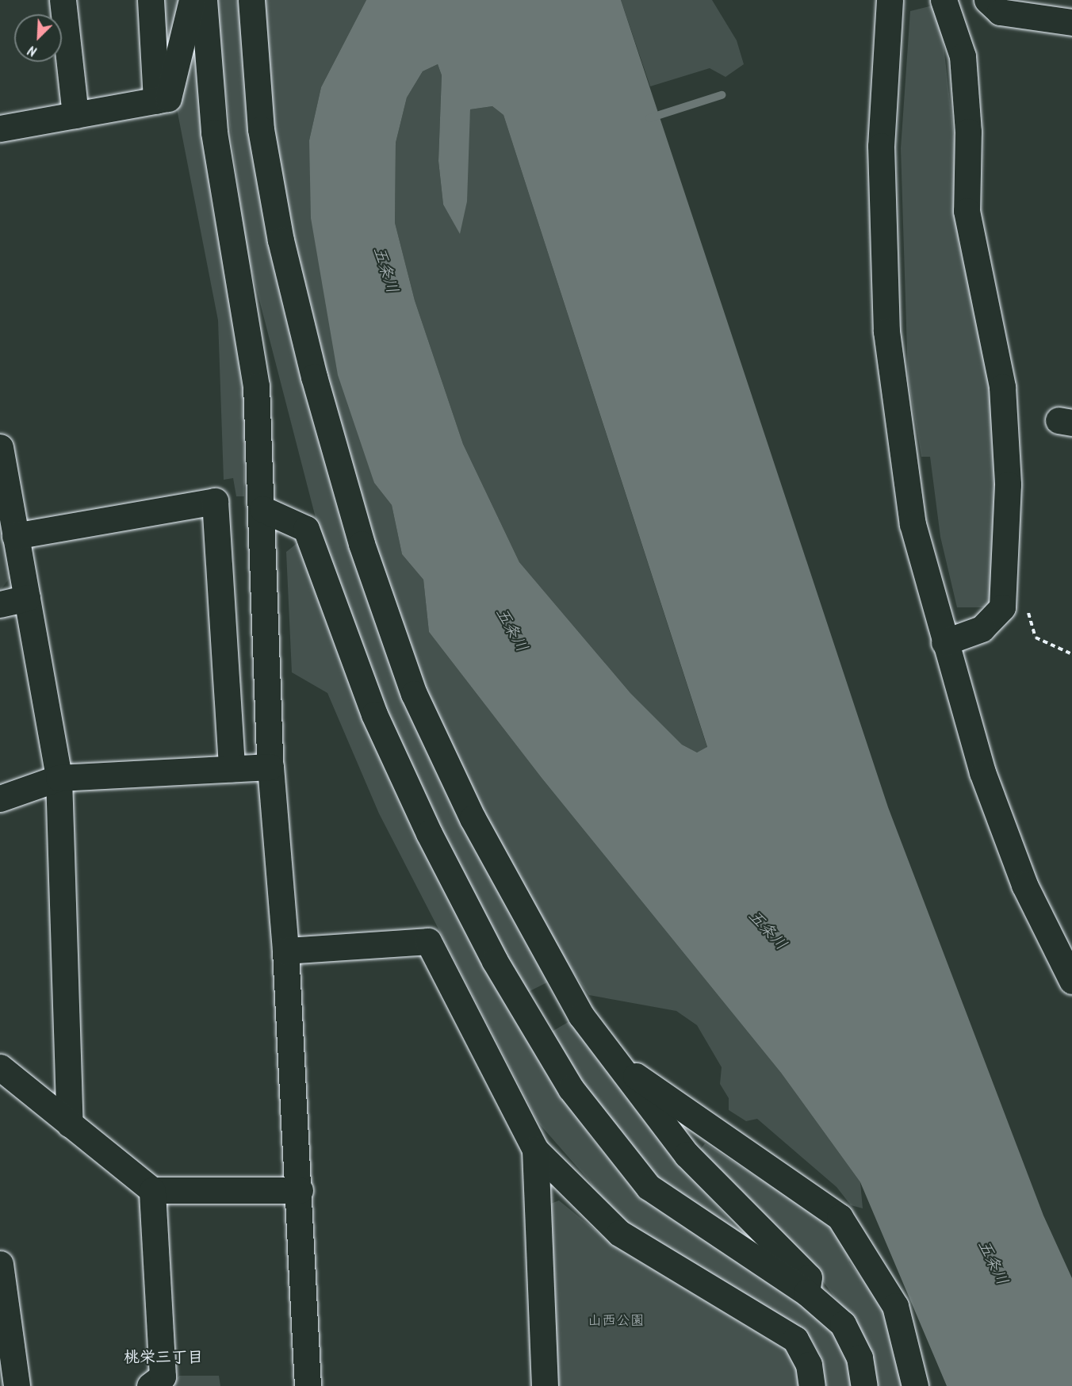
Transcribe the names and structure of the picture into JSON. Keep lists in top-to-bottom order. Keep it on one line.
{"districts":["桃栄三丁目"],"water":["五条川"],"parks":["山西公園"],"north":"bottom left"}
